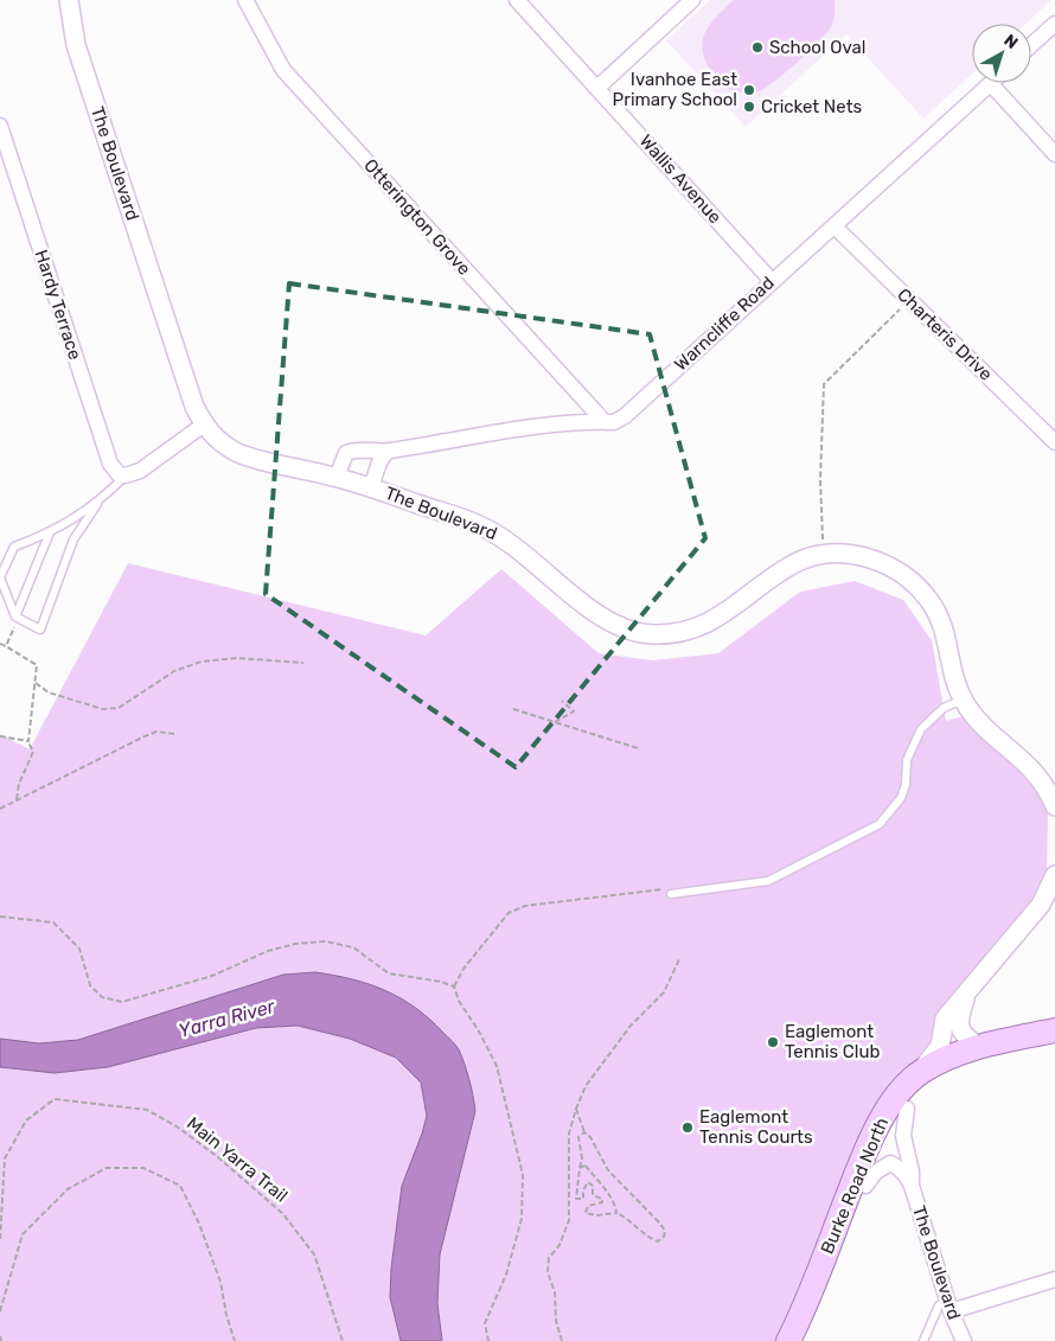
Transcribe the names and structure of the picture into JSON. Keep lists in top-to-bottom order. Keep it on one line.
{"streets":{"main road":["Burke Road North"],"street":["The Boulevard","Wallis Avenue","Otterington Grove","Hardy Terrace","Warncliffe Road","Charteris Drive"],"path":["Main Yarra Trail"]},"crossings":[["The Boulevard","Warncliffe Road"],["The Boulevard","Burke Road North"],["Wallis Avenue","Warncliffe Road"],["Otterington Grove","Warncliffe Road"],["Warncliffe Road","Charteris Drive"]],"water":["Yarra River"],"places":["School Oval","Ivanhoe East Primary School","Cricket Nets","Eaglemont Tennis Club","Eaglemont Tennis Courts"],"north":"top right"}
